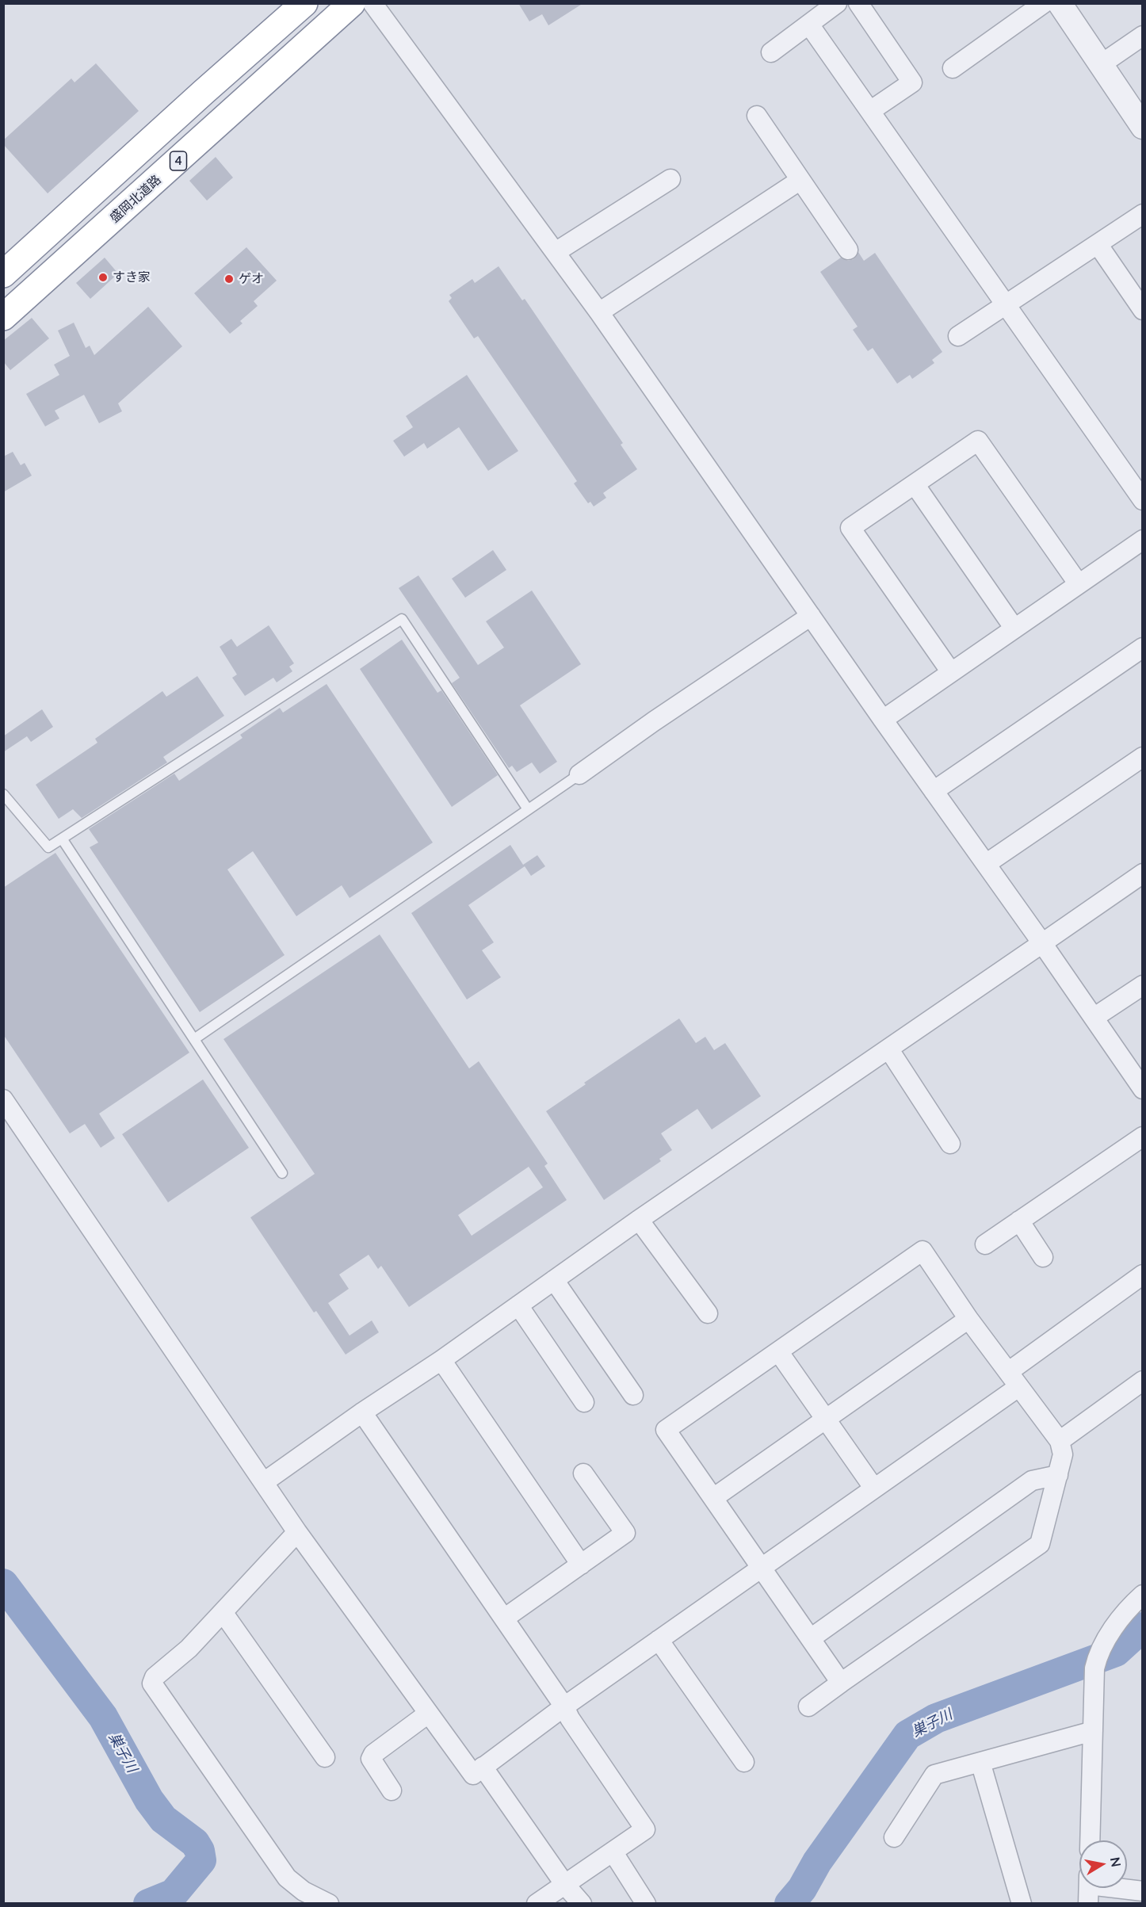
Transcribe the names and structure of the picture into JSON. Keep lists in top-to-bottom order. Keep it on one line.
{"streets":{"highway":["4","盛岡北道路"]},"water":["巣子川"],"places":["すき家","ゲオ"],"north":"right"}
